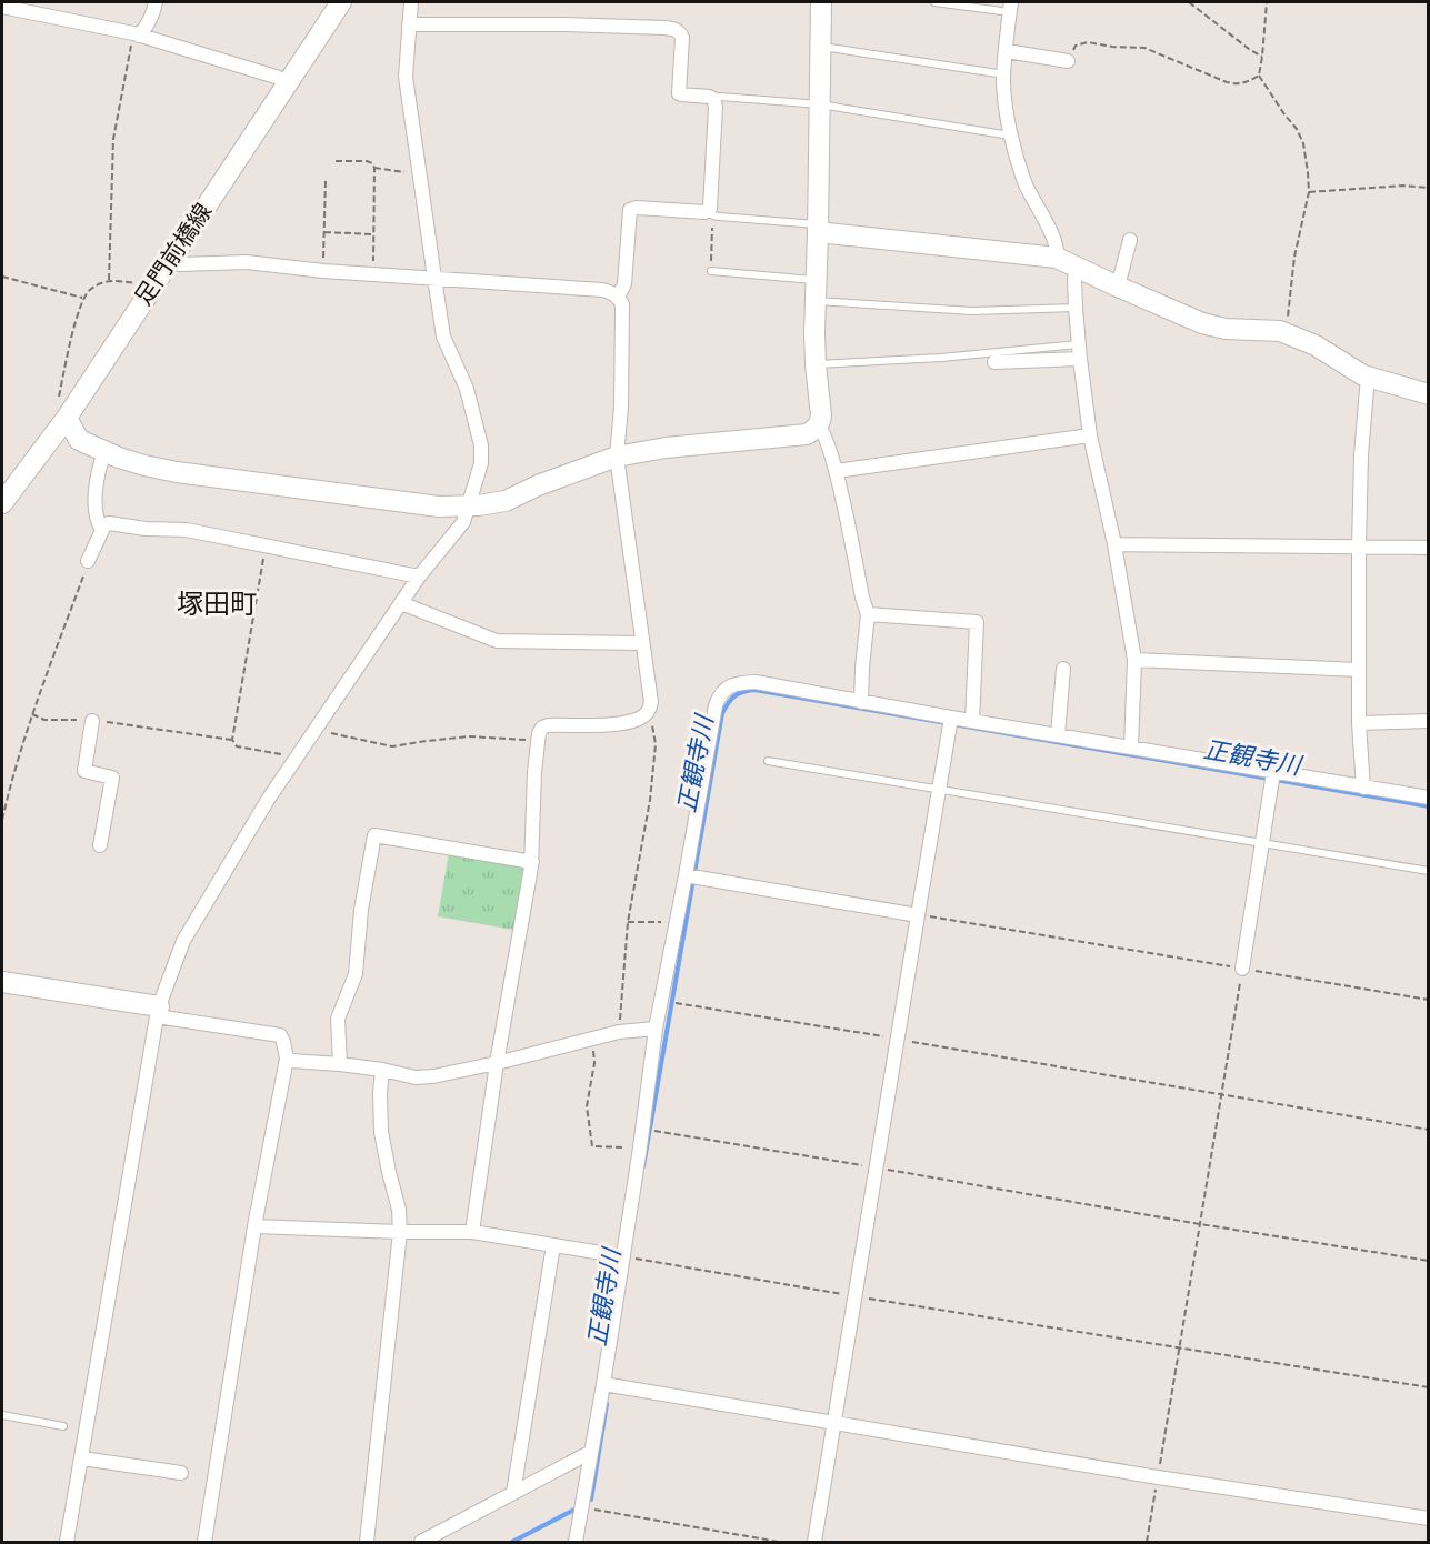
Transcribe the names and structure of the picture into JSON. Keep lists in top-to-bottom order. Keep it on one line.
{"streets":{"street":["足門前橋線"]},"districts":["塚田町"],"water":["正観寺川"]}
